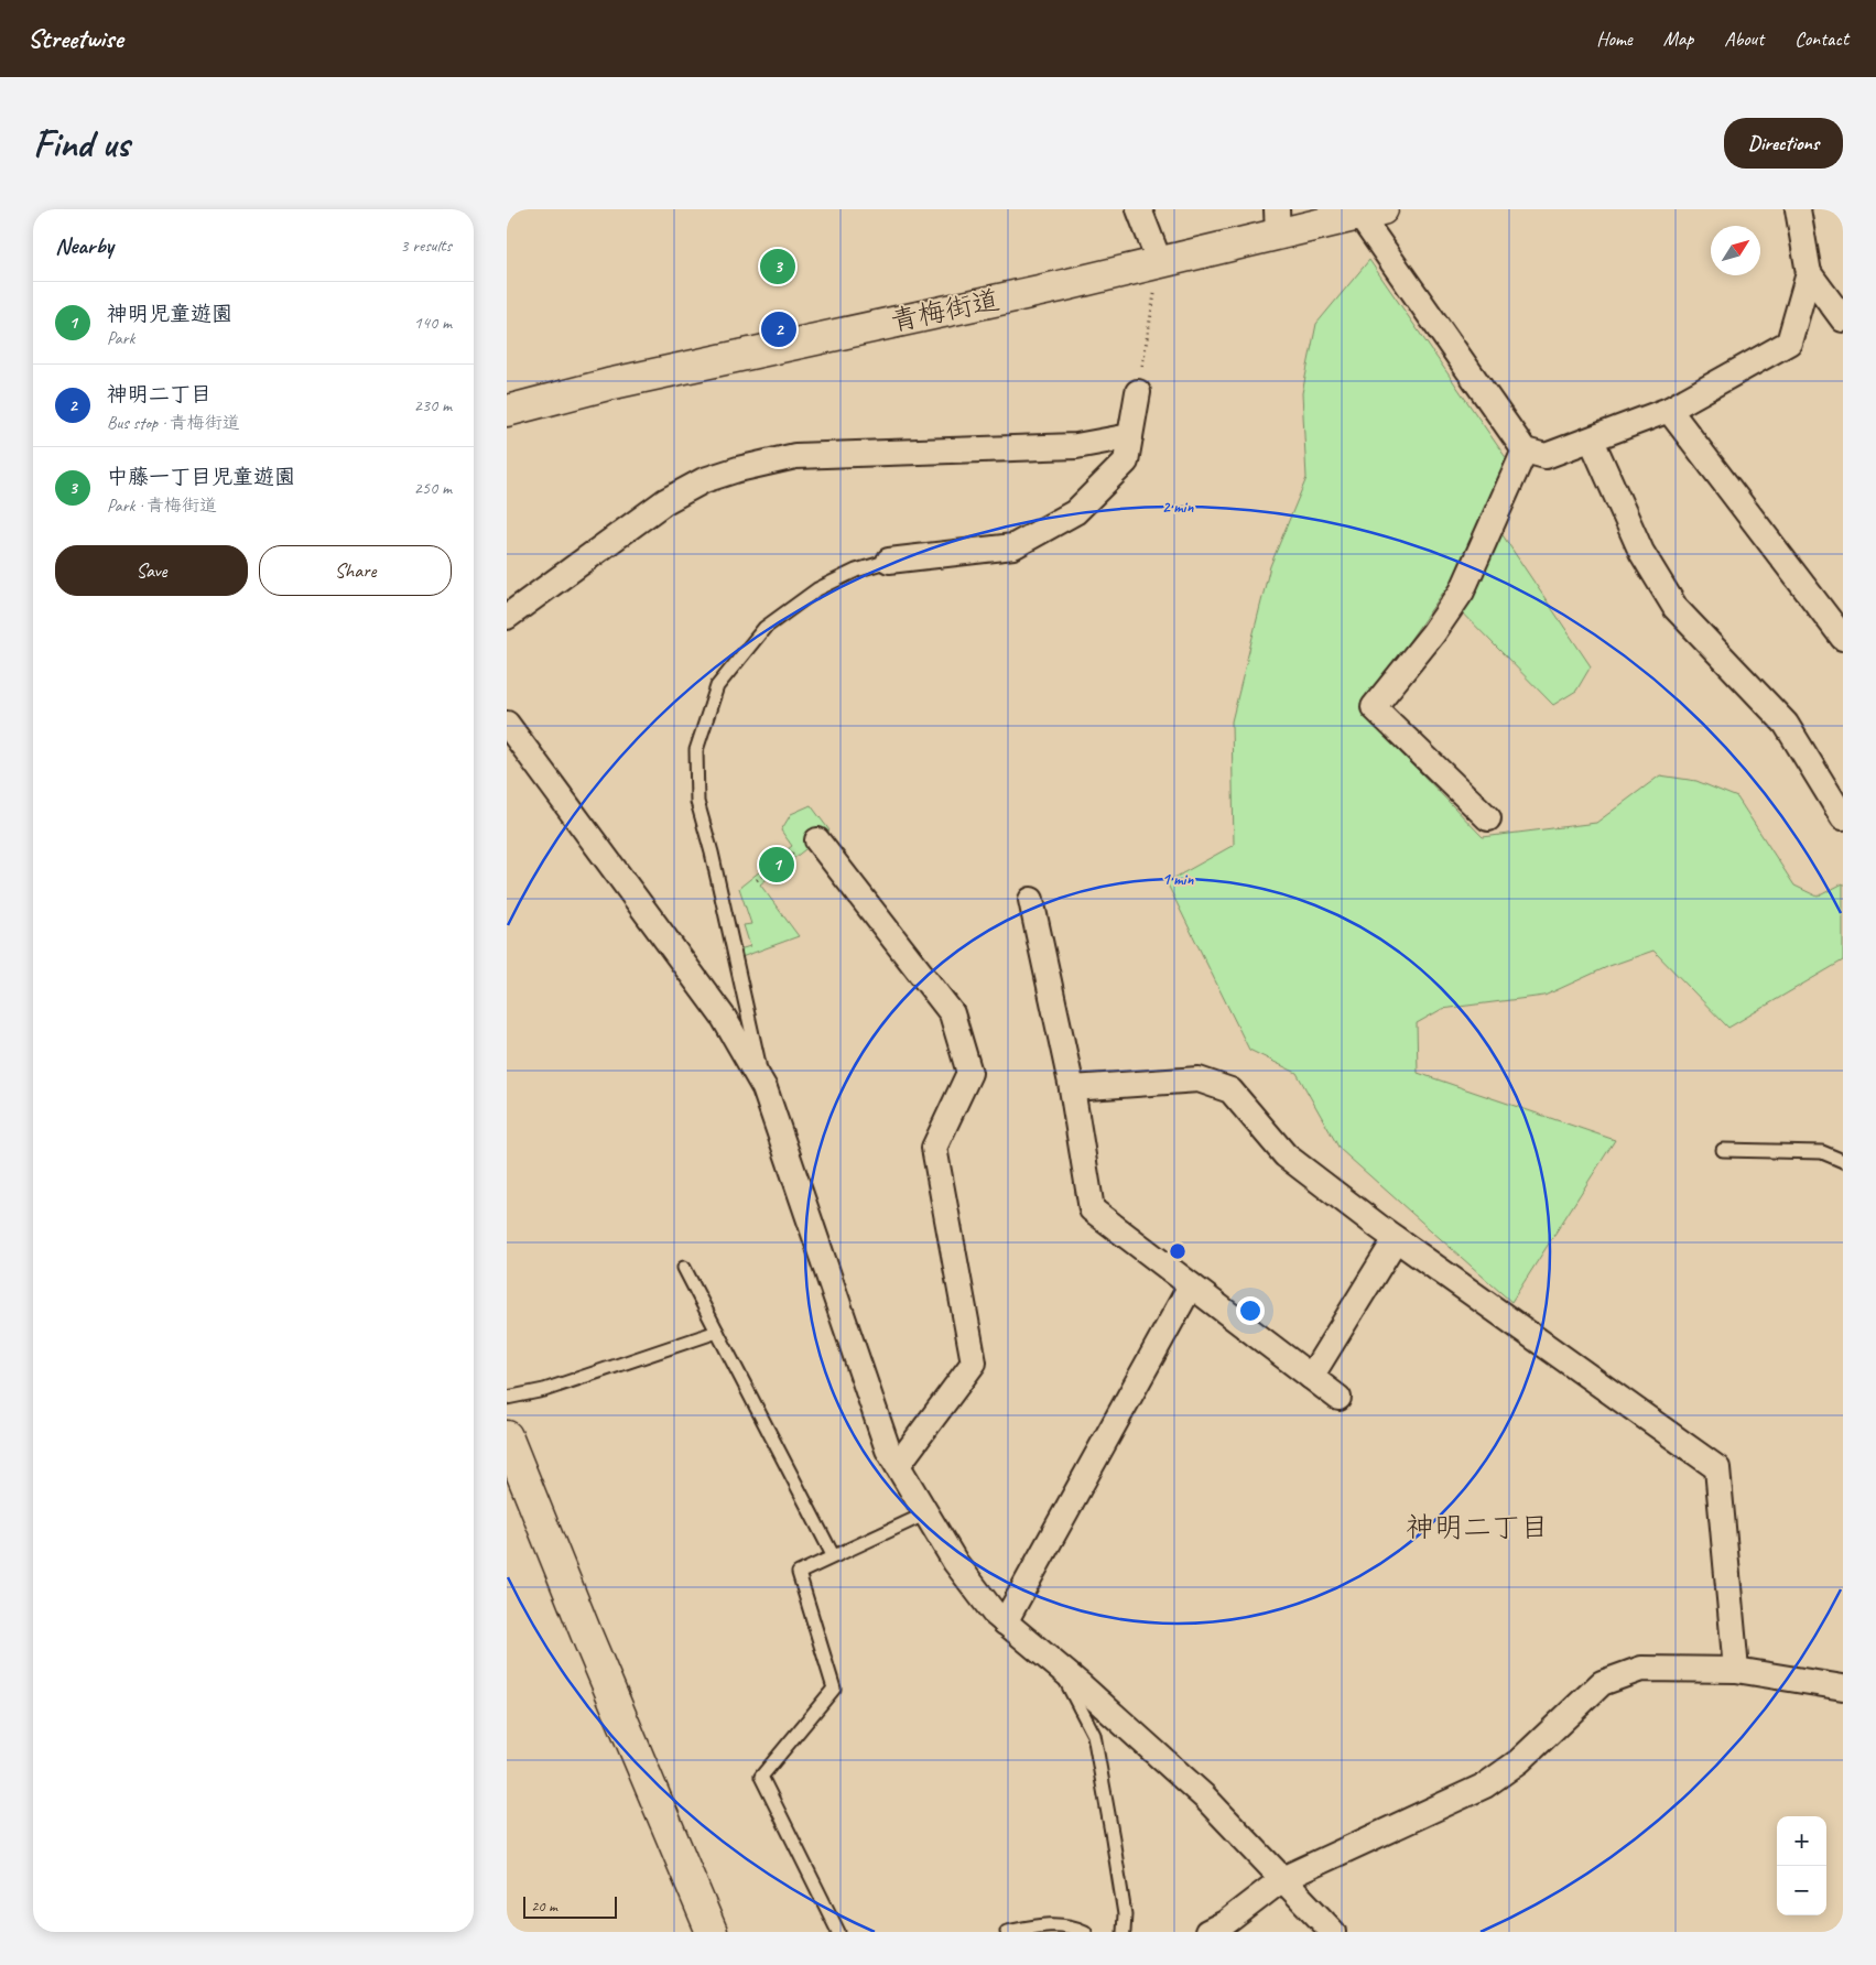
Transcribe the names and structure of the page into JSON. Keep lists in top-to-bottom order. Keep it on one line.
{"streets":{"main road":["青梅街道"]},"districts":["神明二丁目"],"scale_bar":"20 m","north":"top right","page":{"header":"Streetwise","nav":["Home","Map","About","Contact"],"buttons":["Directions",["Save","Share"]],"title":"Find us","heading":["Nearby","3 results"],"pins":["3","2","1"],"list":[{"mark":"1","name":"神明児童遊園","note":"Park","value":"140 m"},{"mark":"2","name":"神明二丁目","note":"Bus stop · 青梅街道","value":"230 m"},{"mark":"3","name":"中藤一丁目児童遊園","note":"Park · 青梅街道","value":"250 m"}],"map_buttons":["+","−"],"scale":"20 m"},"rings":["2 min","1 min"]}
